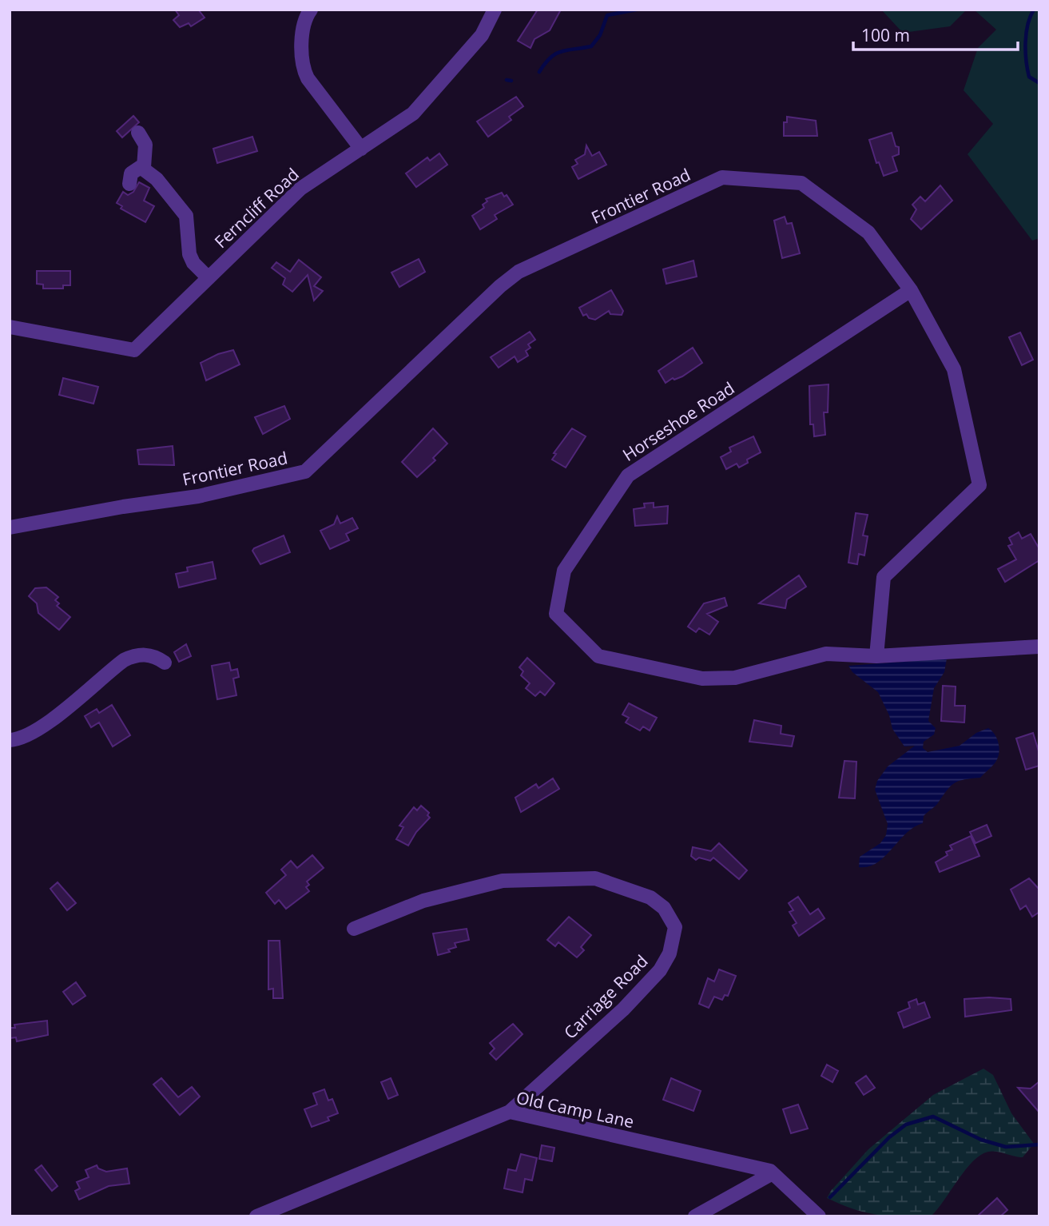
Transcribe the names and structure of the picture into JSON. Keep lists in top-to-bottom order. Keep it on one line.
{"streets":{"street":["Frontier Road","Ferncliff Road","Horseshoe Road","Carriage Road","Old Camp Lane"]},"crossings":[["Frontier Road","Horseshoe Road"],["Carriage Road","Old Camp Lane"]],"scale_bar":"100 m"}
